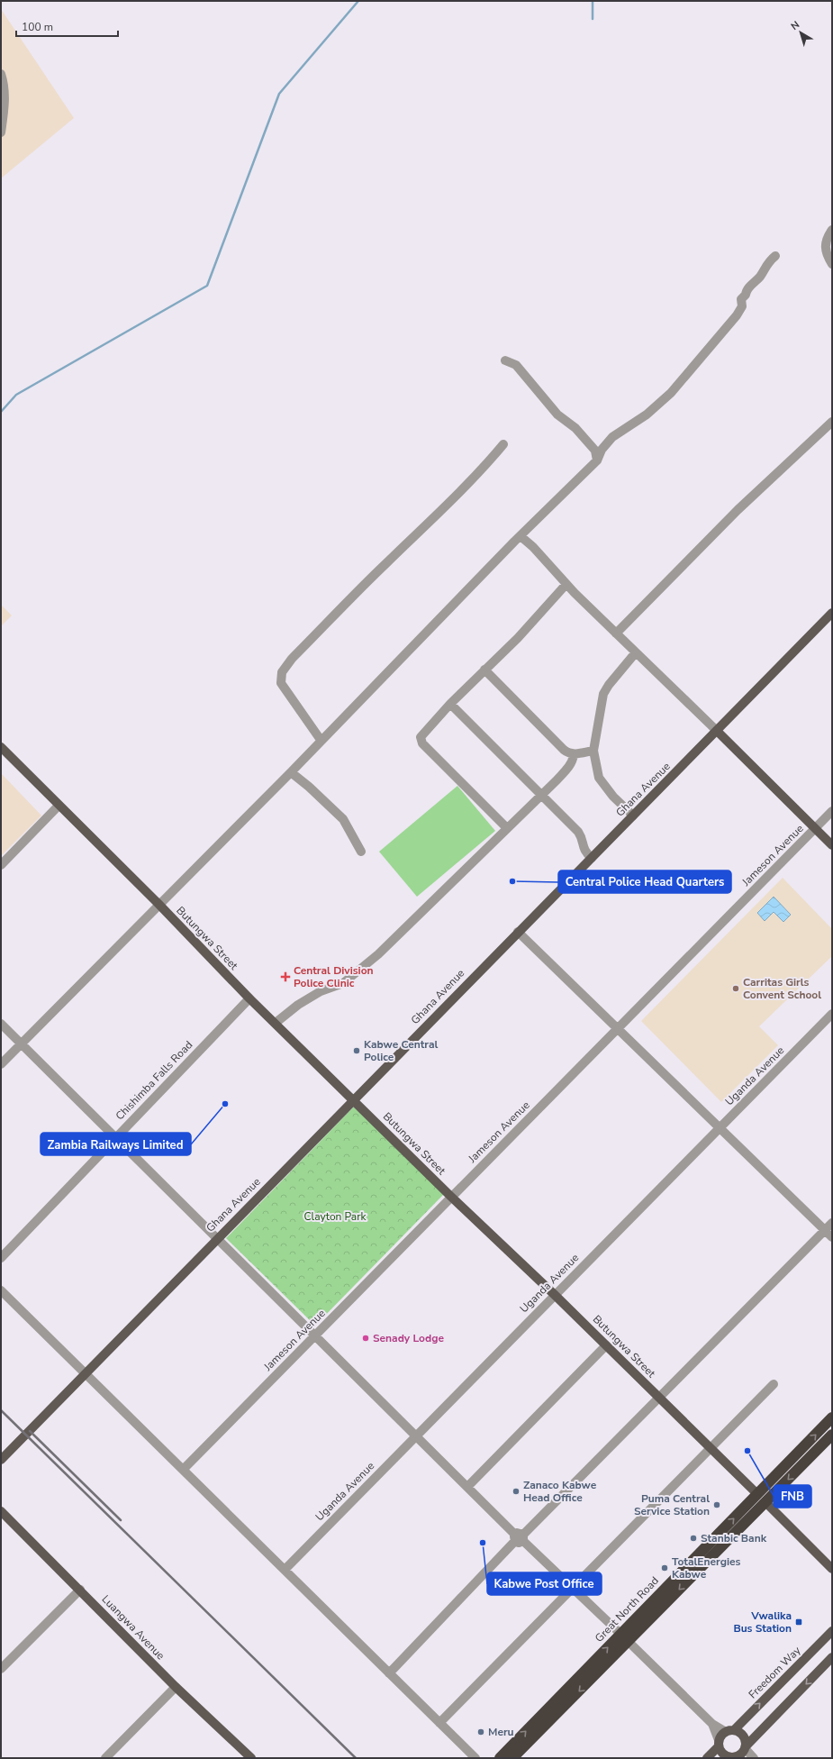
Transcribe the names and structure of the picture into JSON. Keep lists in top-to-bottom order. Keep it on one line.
{"streets":{"highway":["Great North Road"],"main road":["Ghana Avenue","Butungwa Street","Luangwa Avenue","Freedom Way"],"street":["Jameson Avenue","Uganda Avenue","Chishimba Falls Road"]},"crossings":[["Ghana Avenue","Butungwa Street"],["Jameson Avenue","Butungwa Street"],["Butungwa Street","Uganda Avenue"],["Butungwa Street","Chishimba Falls Road"],["Butungwa Street","Great North Road"]],"parks":["Clayton Park"],"places":{"other":["Central Police Head Quarters","Carritas Girls Convent School","Kabwe Central Police","Zambia Railways Limited","Senady Lodge","FNB","Zanaco Kabwe Head Office","Puma Central Service Station","Stanbic Bank","Kabwe Post Office","TotalEnergies Kabwe","Meru"],"health":["Central Division Police Clinic"],"transit":["Vwalika Bus Station"]},"scale_bar":"100 m","north":"top left"}
